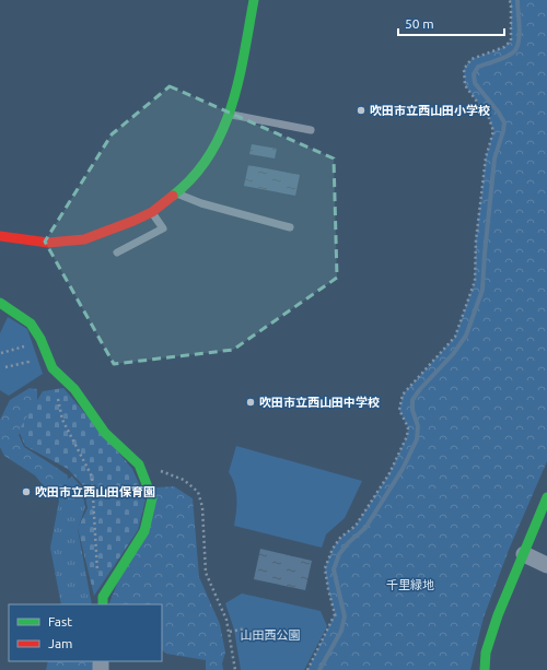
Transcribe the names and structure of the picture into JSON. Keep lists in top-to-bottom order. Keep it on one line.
{"parks":["千里緑地","山田西公園"],"places":["吹田市立西山田小学校","吹田市立西山田中学校","吹田市立西山田保育園"],"legend":["Fast","Jam"],"scale_bar":"50 m"}
